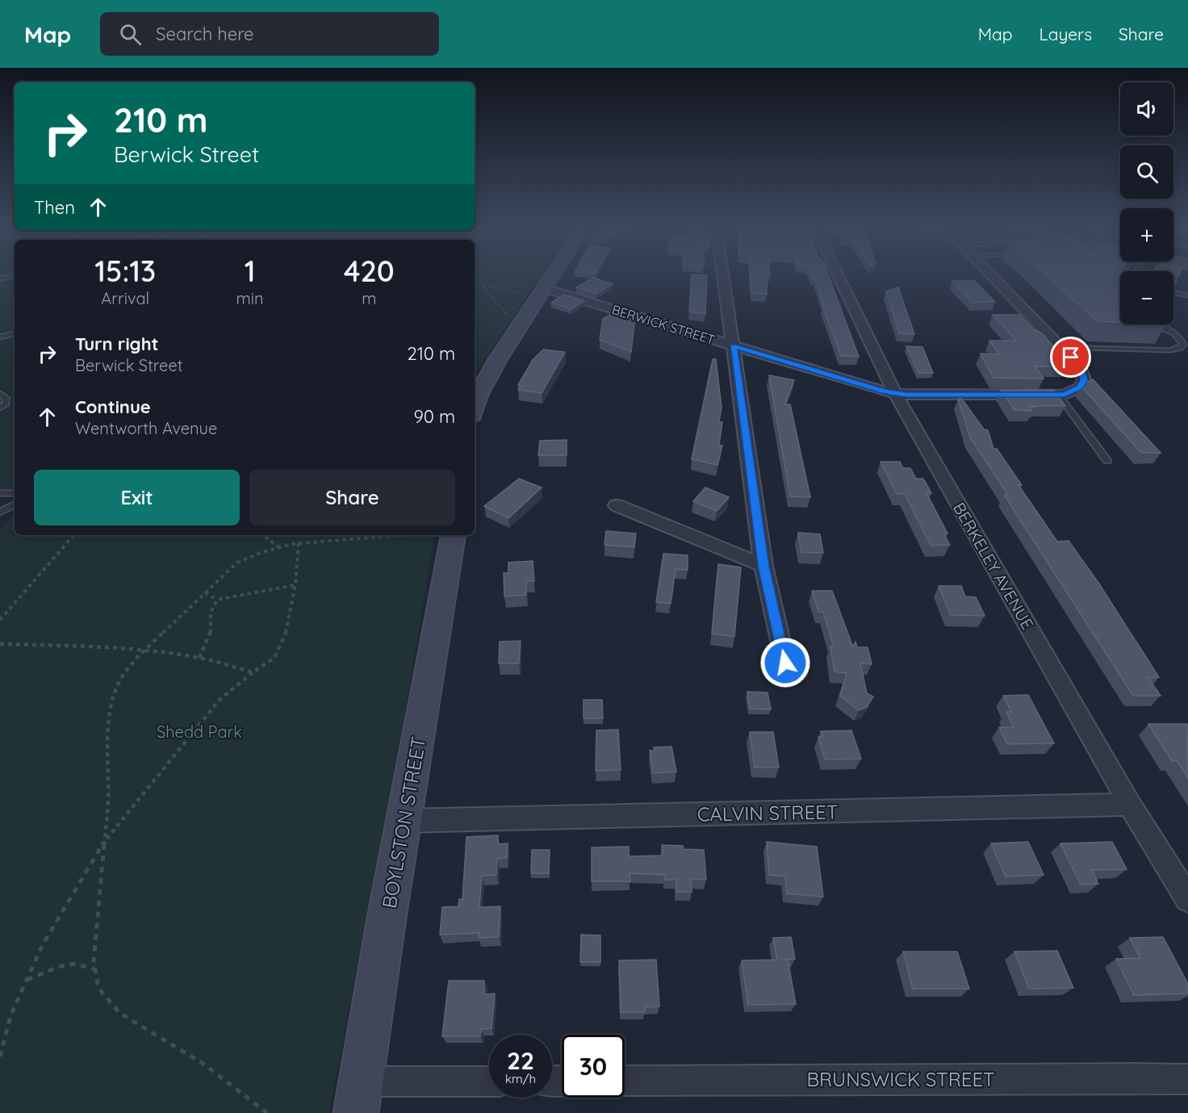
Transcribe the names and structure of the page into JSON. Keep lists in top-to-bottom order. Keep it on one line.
{"streets":{"main road":["BOYLSTON STREET"],"street":["BERWICK STREET","BERKELEY AVENUE","CALVIN STREET","BRUNSWICK STREET"]},"crossings":[["BERWICK STREET","BERKELEY AVENUE"],["BERKELEY AVENUE","CALVIN STREET"],["CALVIN STREET","BOYLSTON STREET"]],"parks":["Shedd Park"],"page":{"header":"Map","search":"Search here","nav":["Map","Layers","Share"],"map_buttons":["+","−"],"turn":["210 m","Berwick Street"],"then":"Then","eta":["15:13","Arrival","1","min","420","m"],"list":[{"name":"Turn right","note":"Berwick Street","value":"210 m"},{"name":"Continue","note":"Wentworth Avenue","value":"90 m"}],"buttons":["Exit","Share"],"speed":"22 km/h","limit":"30"}}
